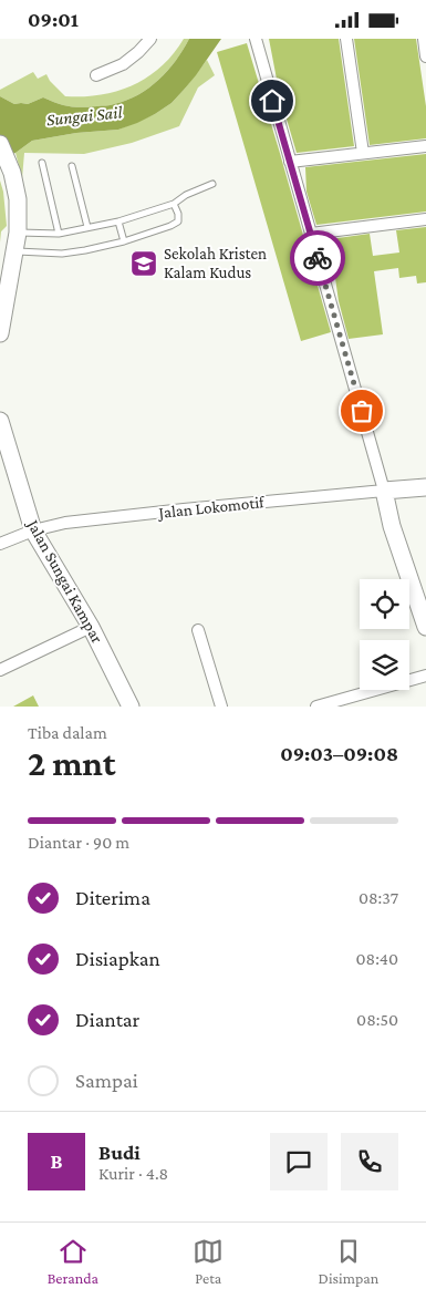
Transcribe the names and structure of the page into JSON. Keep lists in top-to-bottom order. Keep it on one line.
{"streets":{"street":["Jalan Lokomotif","Jalan Sungai Kampar"]},"crossings":[["Jalan Lokomotif","Jalan Sungai Kampar"]],"water":["Sungai Sail"],"places":{"school or university":["Sekolah Kristen Kalam Kudus"]},"page":{"status":"09:01","heading":["2 mnt","Tiba dalam","09:03–09:08"],"panel":["Budi","Kurir · 4.8"],"bar":"Diantar · 90 m","list":[["Diterima","08:37"],["Disiapkan","08:40"],["Diantar","08:50"],"Sampai"],"round":"B","tabs":["Beranda","Peta","Disimpan"]}}
